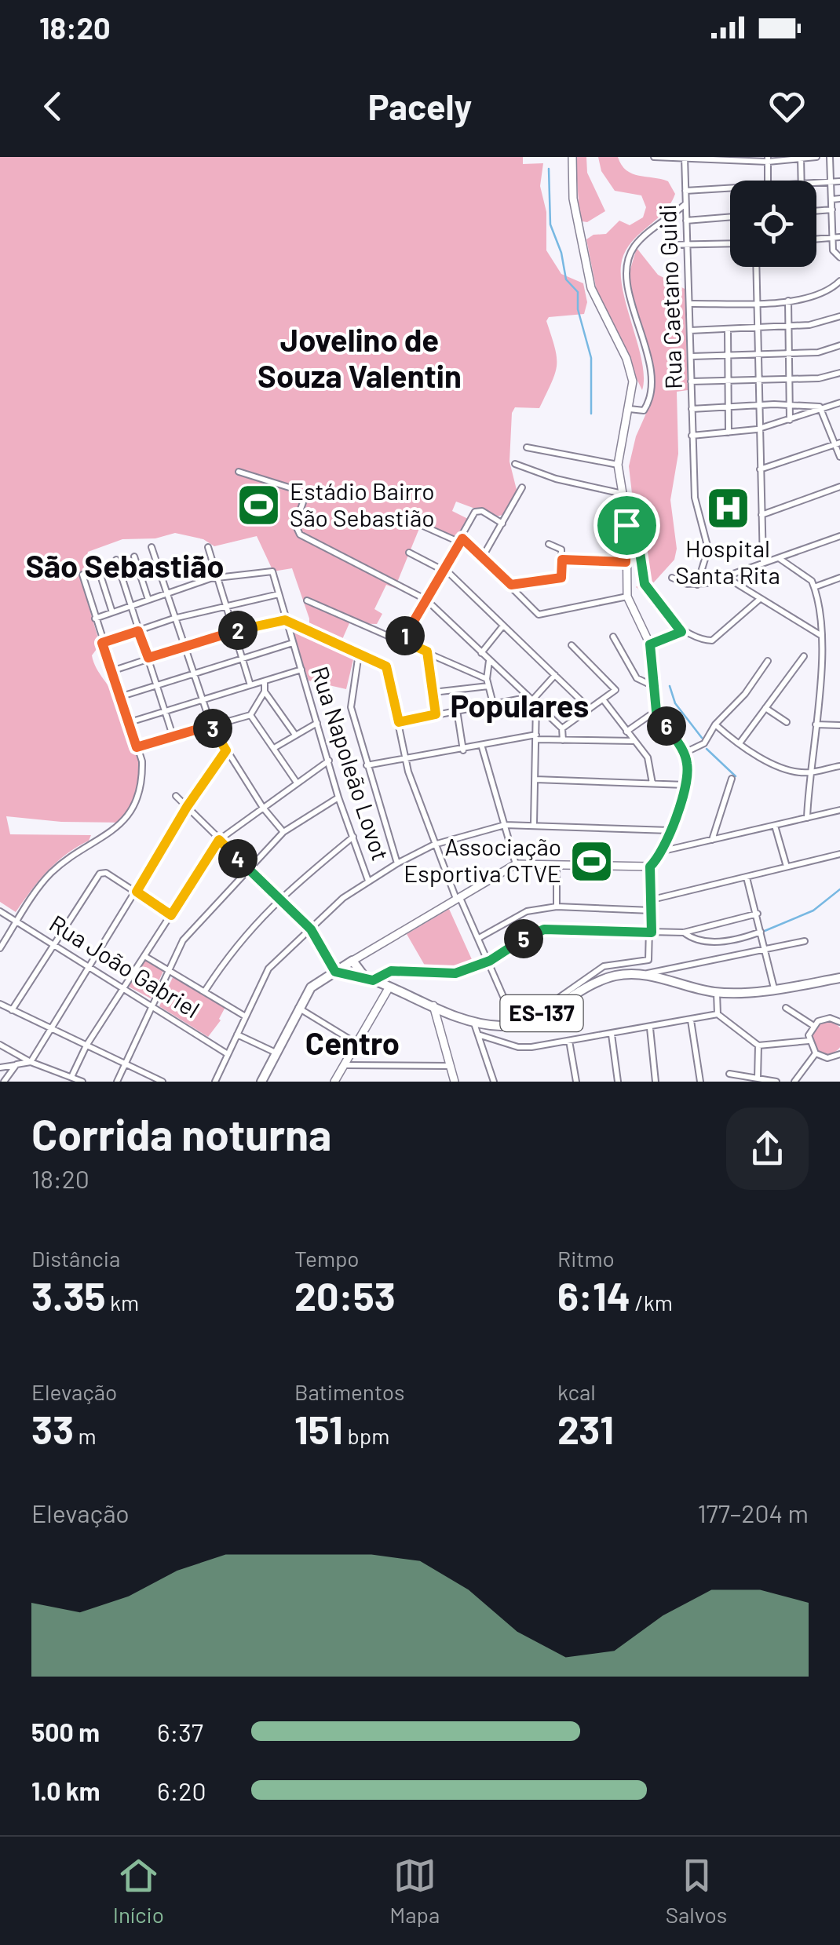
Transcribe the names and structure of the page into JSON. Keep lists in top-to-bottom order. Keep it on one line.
{"streets":{"main road":["ES-137"],"street":["Rua Caetano Guidi","Rua Napoleão Lovot","Rua João Gabriel"]},"districts":["Jovelino de Souza Valentin","São Sebastião","Populares","Centro"],"places":{"sports":["Estádio Bairro São Sebastião","Associação Esportiva CTVE"],"hospital":["Hospital Santa Rita"]},"page":{"status":"18:20","header":"Pacely","pins":["2","1","6","3","4","5"],"heading":["Corrida noturna","18:20"],"stats":[["Distância","3.35 km"],["Tempo","20:53"],["Ritmo","6:14 /km"],["Elevação","33 m"],["Batimentos","151 bpm"],["kcal","231"]],"chart":["Elevação","177–204 m"],"list":[{"name":"500 m","note":"6:37"},{"name":"1.0 km","note":"6:20"}],"tabs":["Início","Mapa","Salvos"]}}
